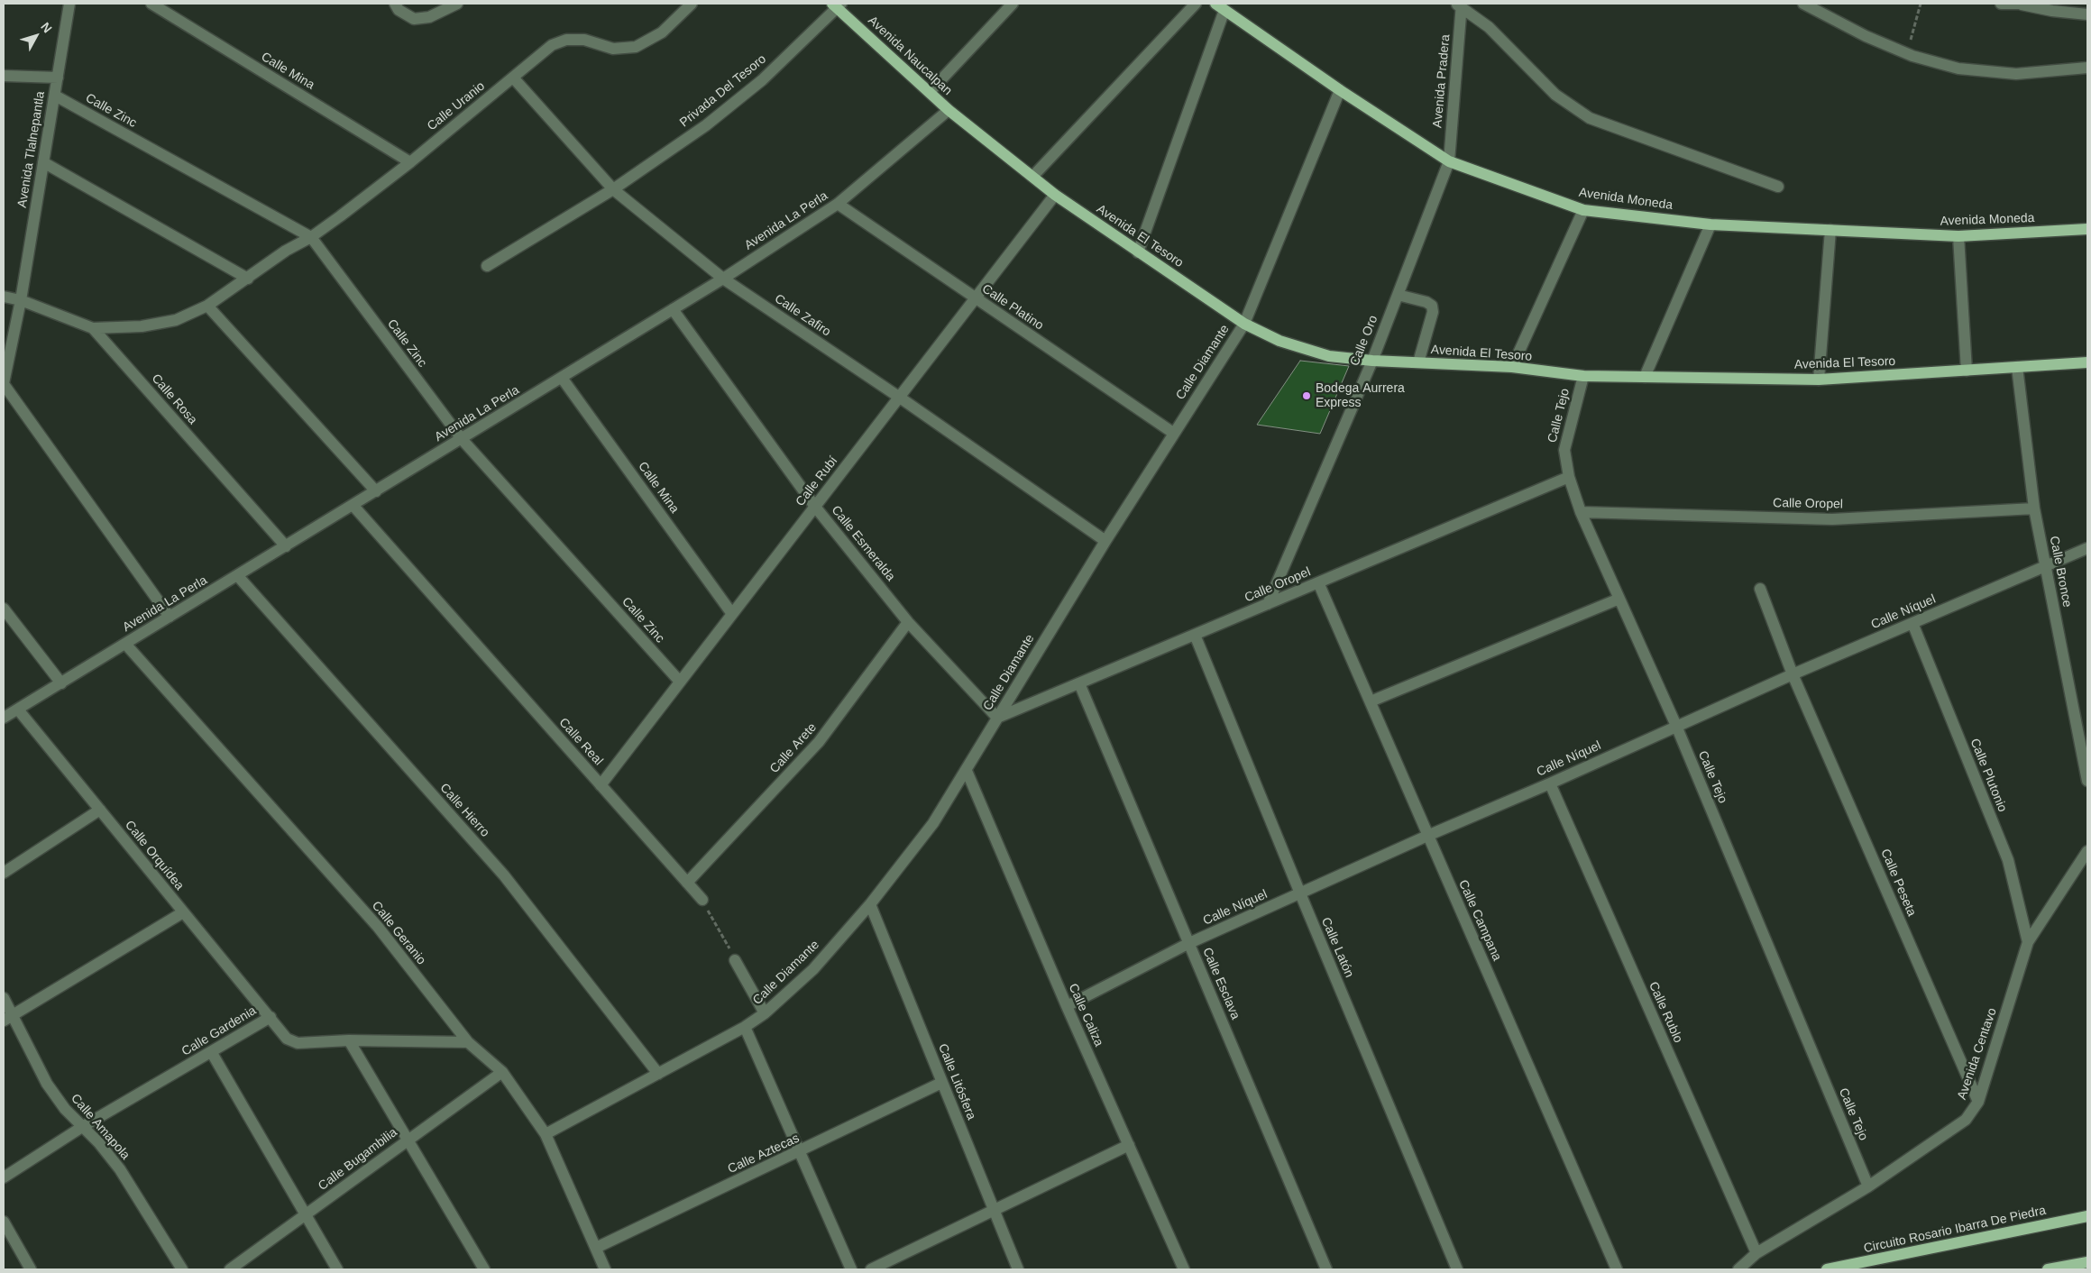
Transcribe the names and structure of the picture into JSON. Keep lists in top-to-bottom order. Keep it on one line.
{"streets":{"main road":["Avenida Naucalpan","Avenida Moneda","Avenida El Tesoro","Circuito Rosario Ibarra De Piedra"],"street":["Calle Mina","Avenida Pradera","Privada Del Tesoro","Calle Uranio","Calle Zinc","Avenida Tlalnepantla","Avenida La Perla","Calle Platino","Calle Zafiro","Calle Oro","Calle Diamante","Calle Rosa","Calle Tejo","Calle Rubí","Calle Oropel","Calle Esmeralda","Calle Bronce","Calle Níquel","Calle Real","Calle Arete","Calle Plutonio","Calle Hierro","Calle Orquídea","Calle Peseta","Calle Campana","Calle Geranio","Calle Latón","Calle Esclava","Calle Rublo","Calle Caliza","Calle Gardenia","Avenida Centavo","Calle Litósfera","Calle Amapola","Calle Aztecas","Calle Bugambilia"]},"crossings":[["Avenida Naucalpan","Privada Del Tesoro"],["Avenida Naucalpan","Avenida La Perla"],["Avenida Naucalpan","Avenida El Tesoro"],["Calle Mina","Calle Uranio"],["Calle Mina","Avenida La Perla"],["Calle Mina","Calle Rubí"],["Avenida Pradera","Avenida Moneda"],["Avenida Pradera","Calle Oro"],["Privada Del Tesoro","Calle Zafiro"],["Calle Uranio","Calle Zinc"],["Calle Uranio","Calle Zafiro"],["Calle Uranio","Calle Rosa"],["Calle Zinc","Avenida Tlalnepantla"],["Calle Zinc","Avenida La Perla"],["Calle Zinc","Calle Rubí"],["Avenida Tlalnepantla","Calle Rosa"],["Avenida Moneda","Calle Oro"],["Avenida Moneda","Calle Diamante"],["Avenida La Perla","Avenida El Tesoro"],["Avenida La Perla","Calle Platino"],["Avenida La Perla","Calle Zafiro"],["Avenida La Perla","Calle Rosa"],["Avenida La Perla","Calle Esmeralda"],["Avenida La Perla","Calle Real"],["Avenida La Perla","Calle Hierro"],["Avenida La Perla","Calle Orquídea"],["Avenida La Perla","Calle Geranio"],["Avenida El Tesoro","Calle Oro"],["Avenida El Tesoro","Calle Diamante"],["Avenida El Tesoro","Calle Tejo"],["Avenida El Tesoro","Calle Rubí"],["Avenida El Tesoro","Calle Bronce"],["Calle Platino","Calle Diamante"],["Calle Platino","Calle Rubí"],["Calle Zafiro","Calle Diamante"],["Calle Zafiro","Calle Rubí"],["Calle Oro","Calle Oropel"],["Calle Diamante","Calle Oropel"],["Calle Diamante","Calle Esmeralda"],["Calle Diamante","Calle Hierro"],["Calle Diamante","Calle Geranio"],["Calle Diamante","Calle Caliza"],["Calle Diamante","Calle Litósfera"],["Calle Tejo","Calle Oropel"],["Calle Tejo","Calle Níquel"],["Calle Tejo","Avenida Centavo"],["Calle Rubí","Calle Esmeralda"],["Calle Rubí","Calle Real"],["Calle Oropel","Calle Esmeralda"],["Calle Oropel","Calle Bronce"],["Calle Oropel","Calle Campana"],["Calle Oropel","Calle Latón"],["Calle Oropel","Calle Esclava"],["Calle Esmeralda","Calle Arete"],["Calle Bronce","Calle Níquel"],["Calle Níquel","Calle Plutonio"],["Calle Níquel","Calle Peseta"],["Calle Níquel","Calle Campana"],["Calle Níquel","Calle Latón"],["Calle Níquel","Calle Esclava"],["Calle Níquel","Calle Rublo"],["Calle Níquel","Calle Caliza"],["Calle Real","Calle Arete"],["Calle Plutonio","Avenida Centavo"],["Calle Orquídea","Calle Gardenia"],["Calle Peseta","Avenida Centavo"],["Calle Geranio","Calle Gardenia"],["Calle Geranio","Calle Aztecas"],["Calle Geranio","Calle Bugambilia"],["Calle Rublo","Avenida Centavo"],["Calle Gardenia","Calle Amapola"],["Calle Litósfera","Calle Aztecas"]],"places":["Bodega Aurrera Express"],"north":"top right"}
